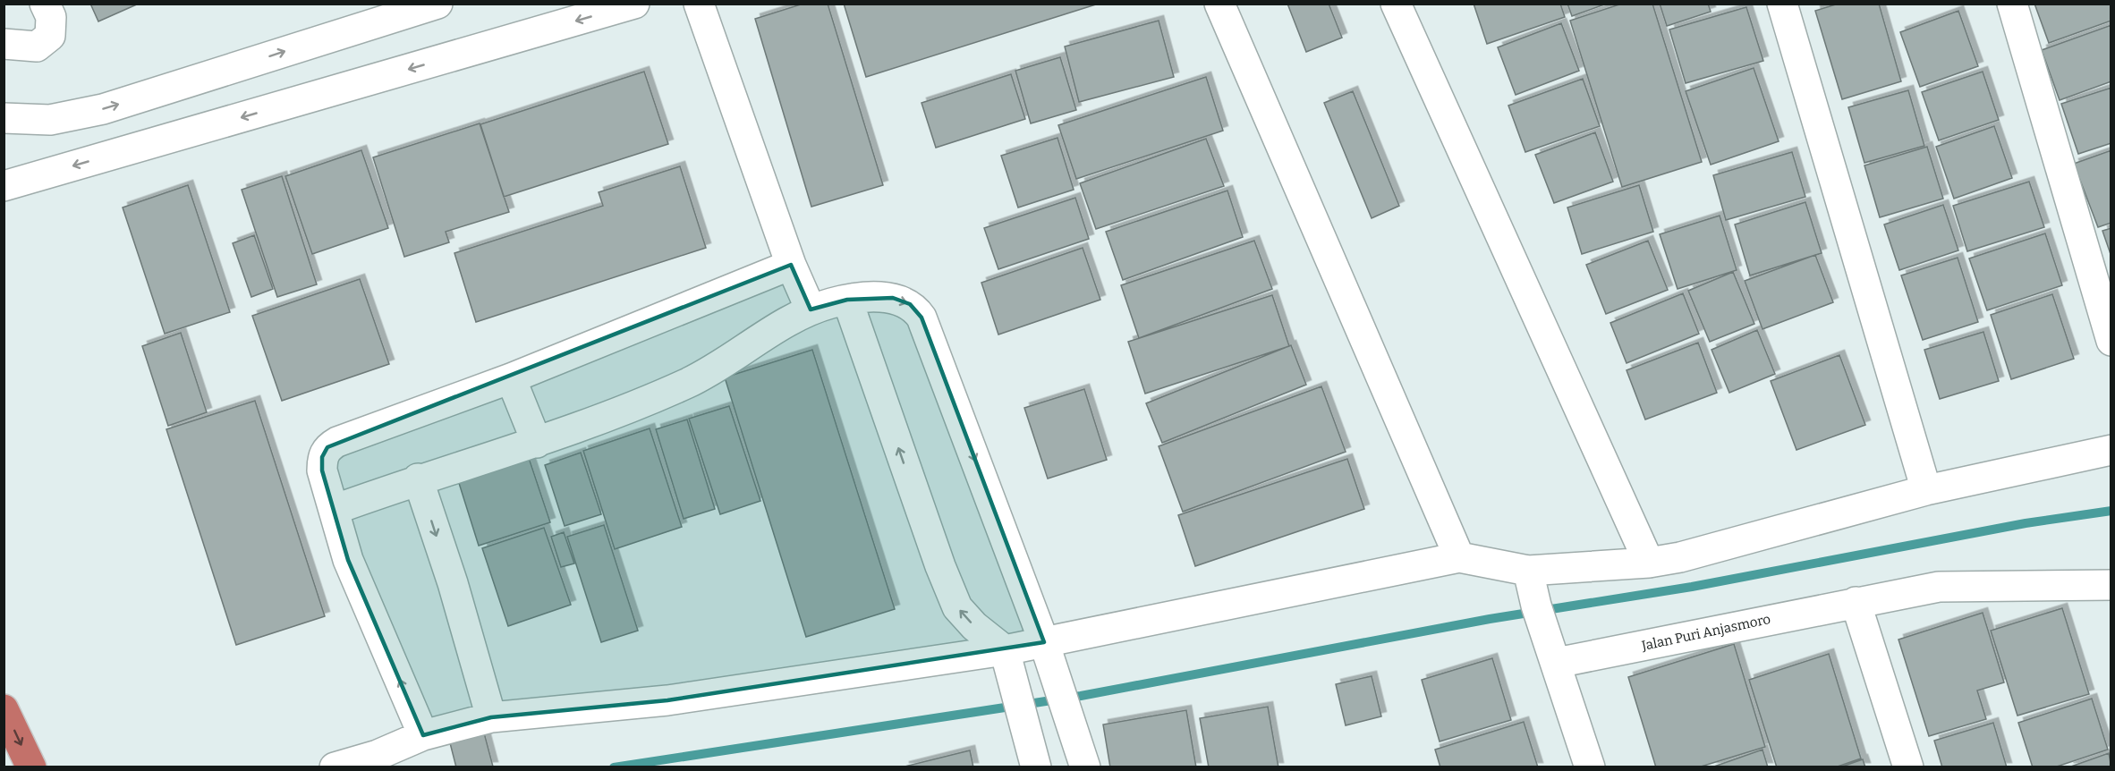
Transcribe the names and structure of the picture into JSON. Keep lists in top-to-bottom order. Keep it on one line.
{"streets":{"street":["Jalan Puri Anjasmoro"]}}
